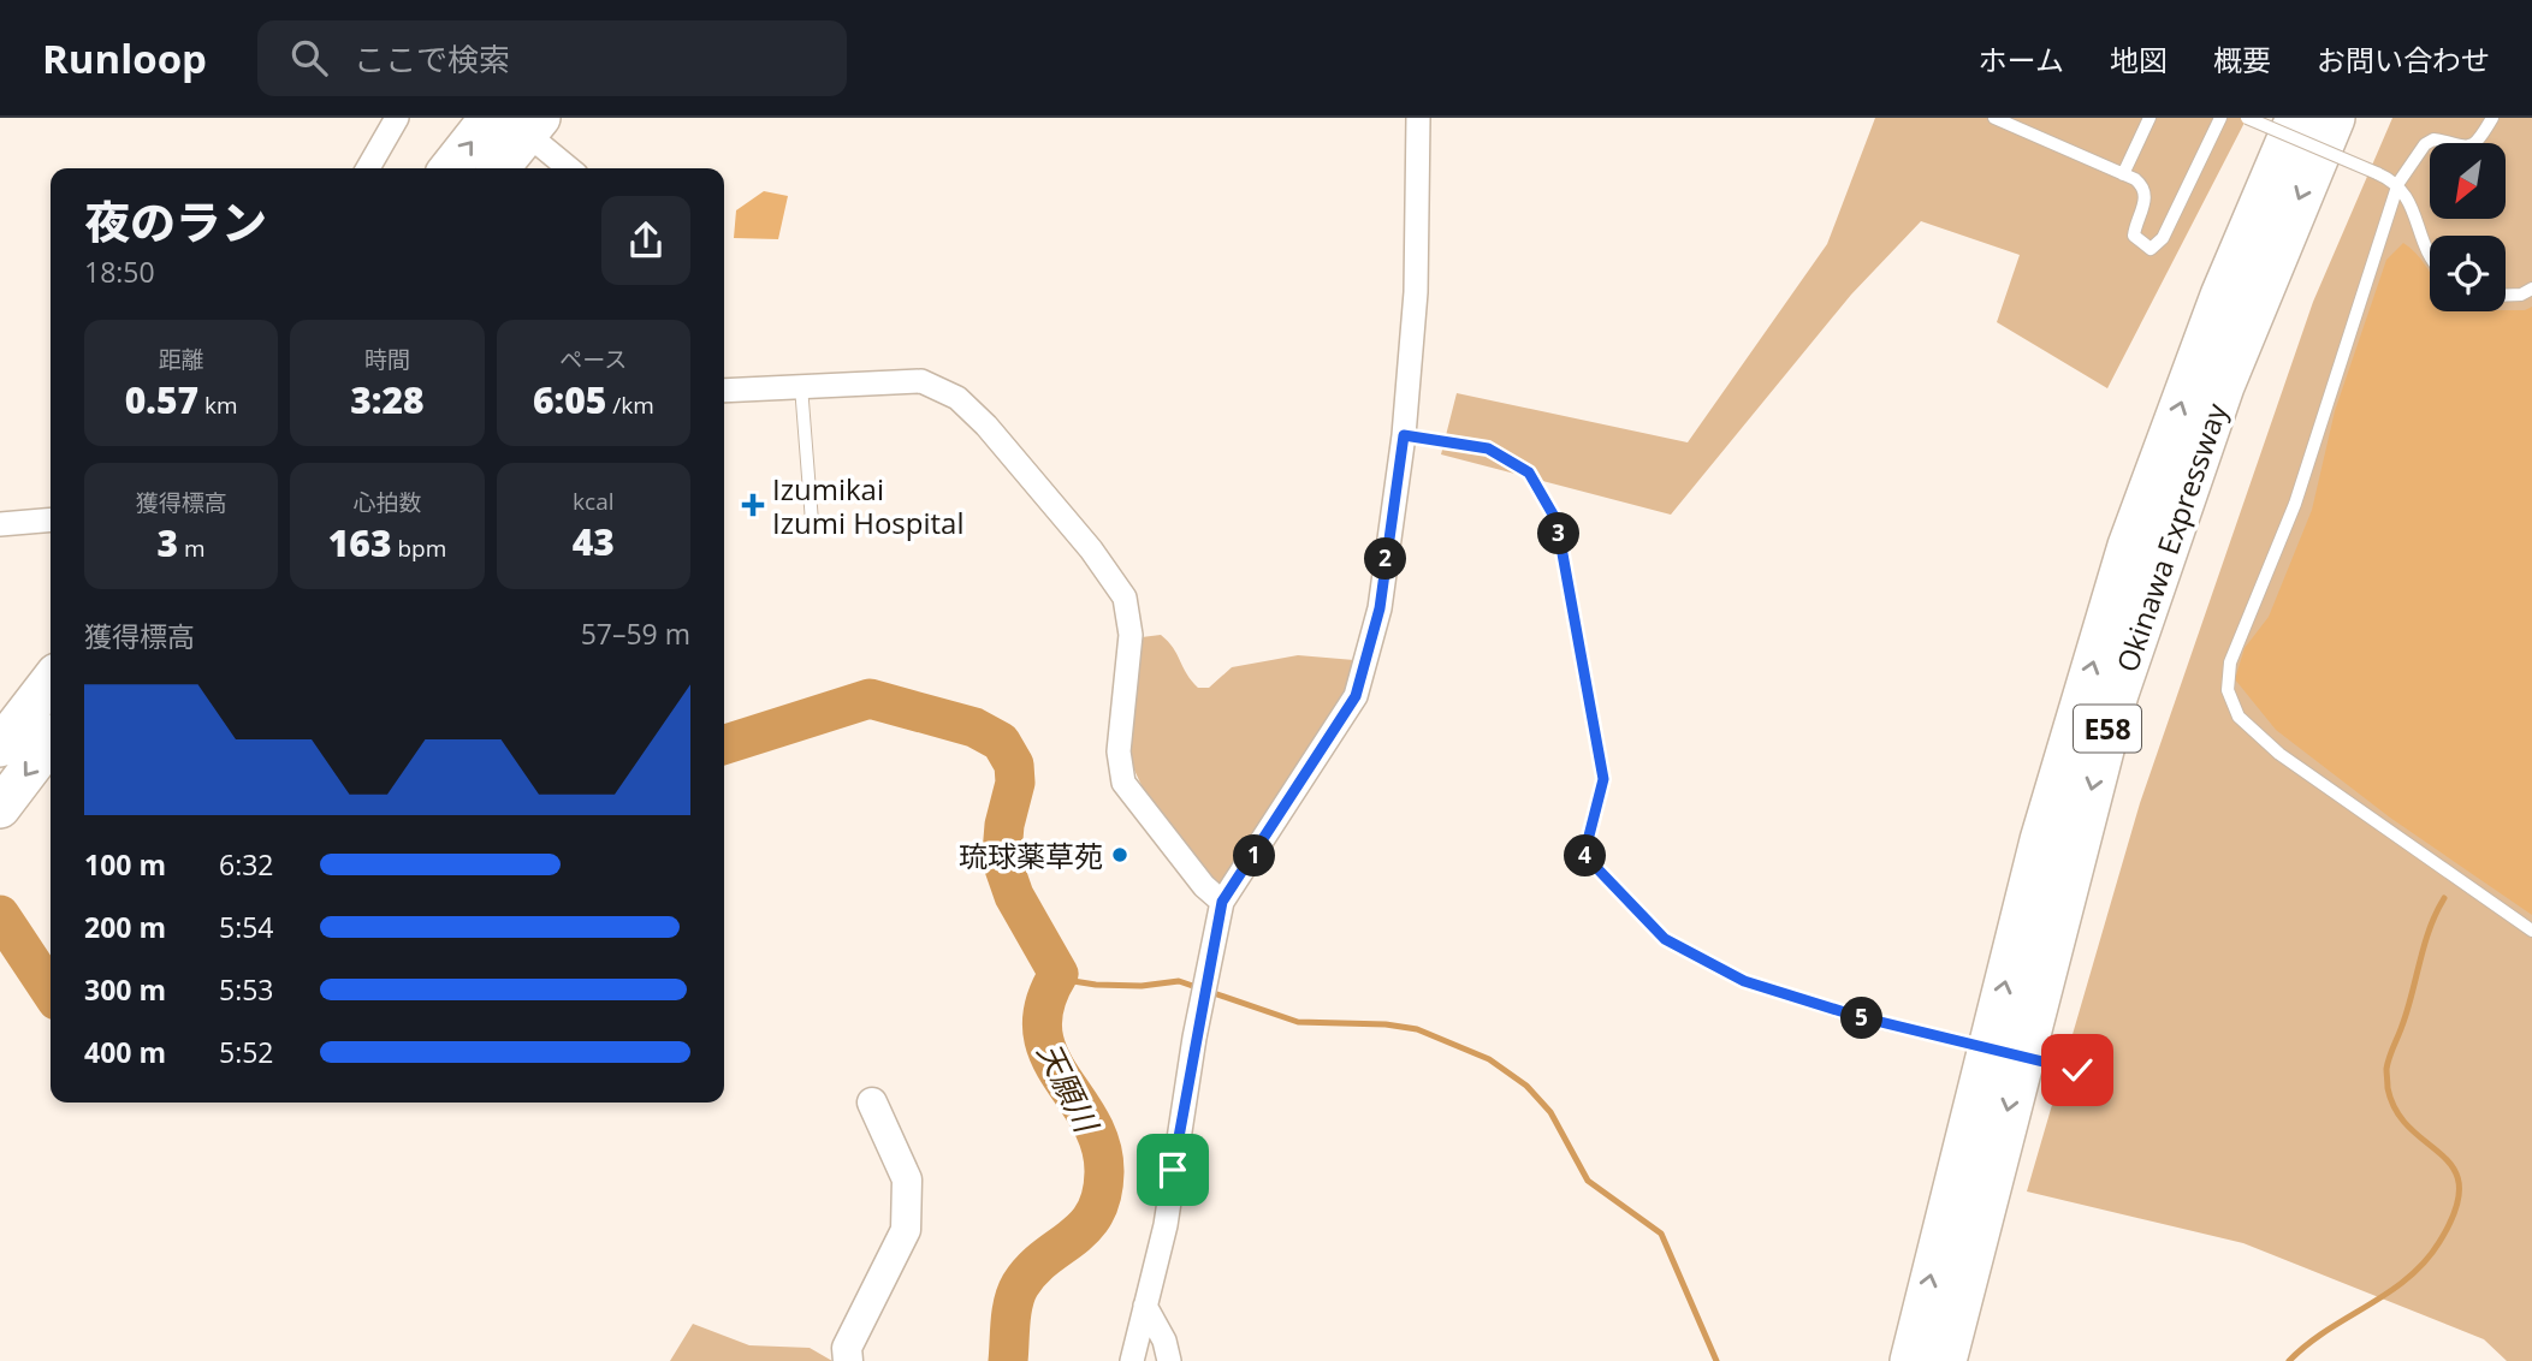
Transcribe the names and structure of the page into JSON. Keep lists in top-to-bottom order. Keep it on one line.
{"streets":{"highway":["Okinawa Expressway","E58"]},"water":["天願川"],"places":{"health":["Izumikai Izumi Hospital"],"other":["琉球薬草苑"]},"north":"bottom left","page":{"header":"Runloop","search":"ここで検索","nav":["ホーム","地図","概要","お問い合わせ"],"heading":["夜のラン","18:50"],"stats":[["距離","0.57 km"],["時間","3:28"],["ペース","6:05 /km"],["獲得標高","3 m"],["心拍数","163 bpm"],["kcal","43"]],"pins":["3","2","1","4","5"],"chart":["獲得標高","57–59 m"],"list":[{"name":"100 m","note":"6:32"},{"name":"200 m","note":"5:54"},{"name":"300 m","note":"5:53"},{"name":"400 m","note":"5:52"}]}}
